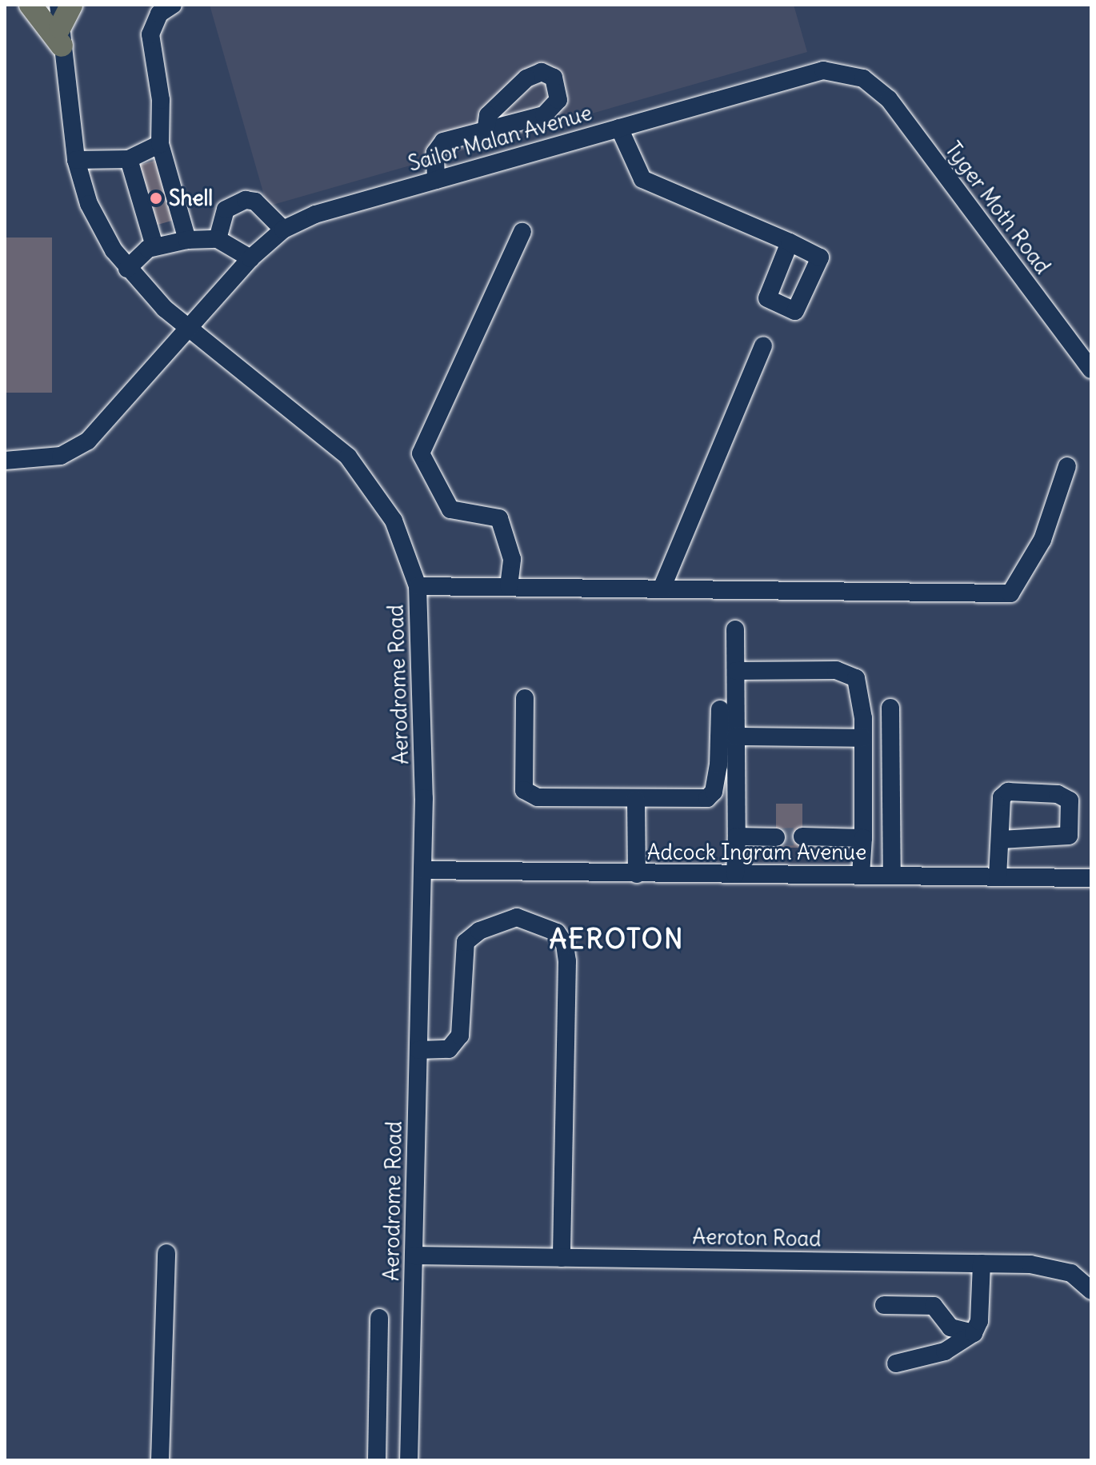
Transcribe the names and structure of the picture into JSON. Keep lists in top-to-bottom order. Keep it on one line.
{"streets":{"street":["Sailor Malan Avenue","Tyger Moth Road","Aerodrome Road","Adcock Ingram Avenue","Aeroton Road"]},"crossings":[["Sailor Malan Avenue","Tyger Moth Road"],["Sailor Malan Avenue","Aerodrome Road"],["Aerodrome Road","Adcock Ingram Avenue"],["Aerodrome Road","Aeroton Road"]],"districts":["AEROTON"],"places":["Shell"]}
